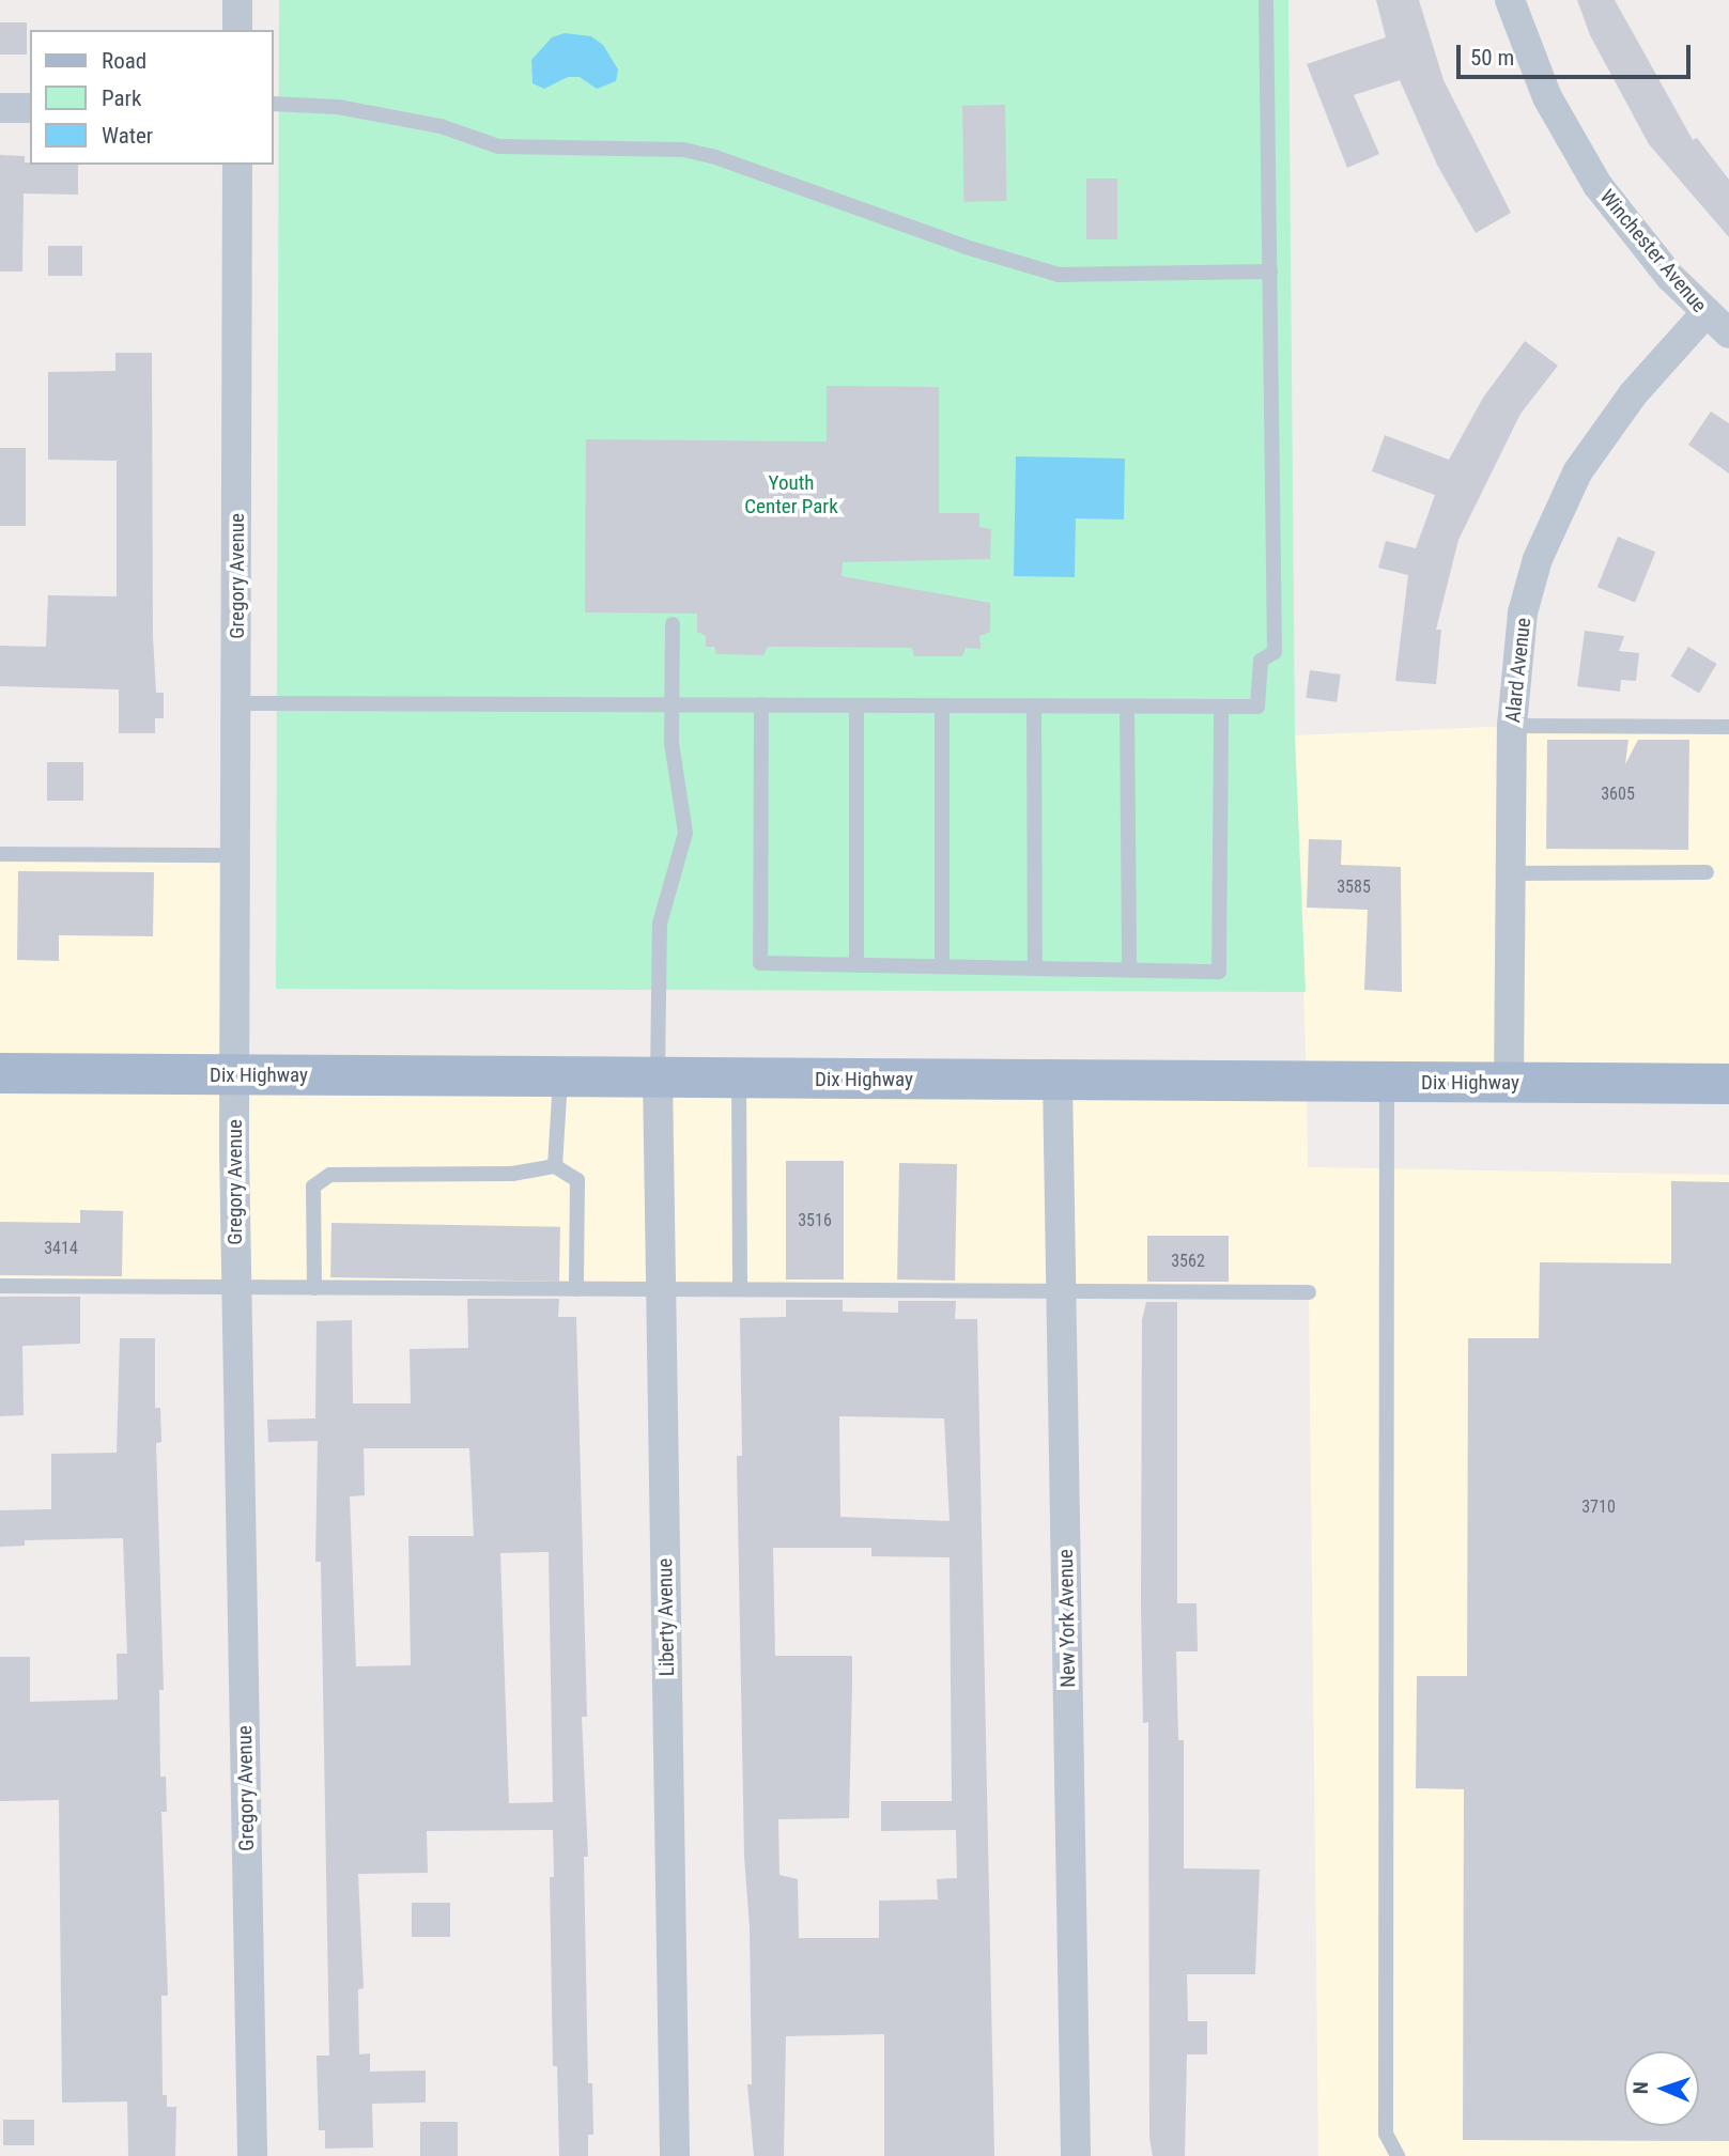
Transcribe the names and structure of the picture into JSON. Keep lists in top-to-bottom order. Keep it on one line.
{"streets":{"main road":["Dix Highway"],"street":["Winchester Avenue","Gregory Avenue","Alard Avenue","Liberty Avenue","New York Avenue"]},"crossings":[["Winchester Avenue","Alard Avenue"],["Gregory Avenue","Dix Highway"],["Alard Avenue","Dix Highway"],["Dix Highway","Liberty Avenue"],["Dix Highway","New York Avenue"]],"parks":["Youth Center Park"],"house_numbers":["3605","3585","3516","3414","3562","3710"],"legend":["Road","Park","Water"],"scale_bar":"50 m","north":"left"}
